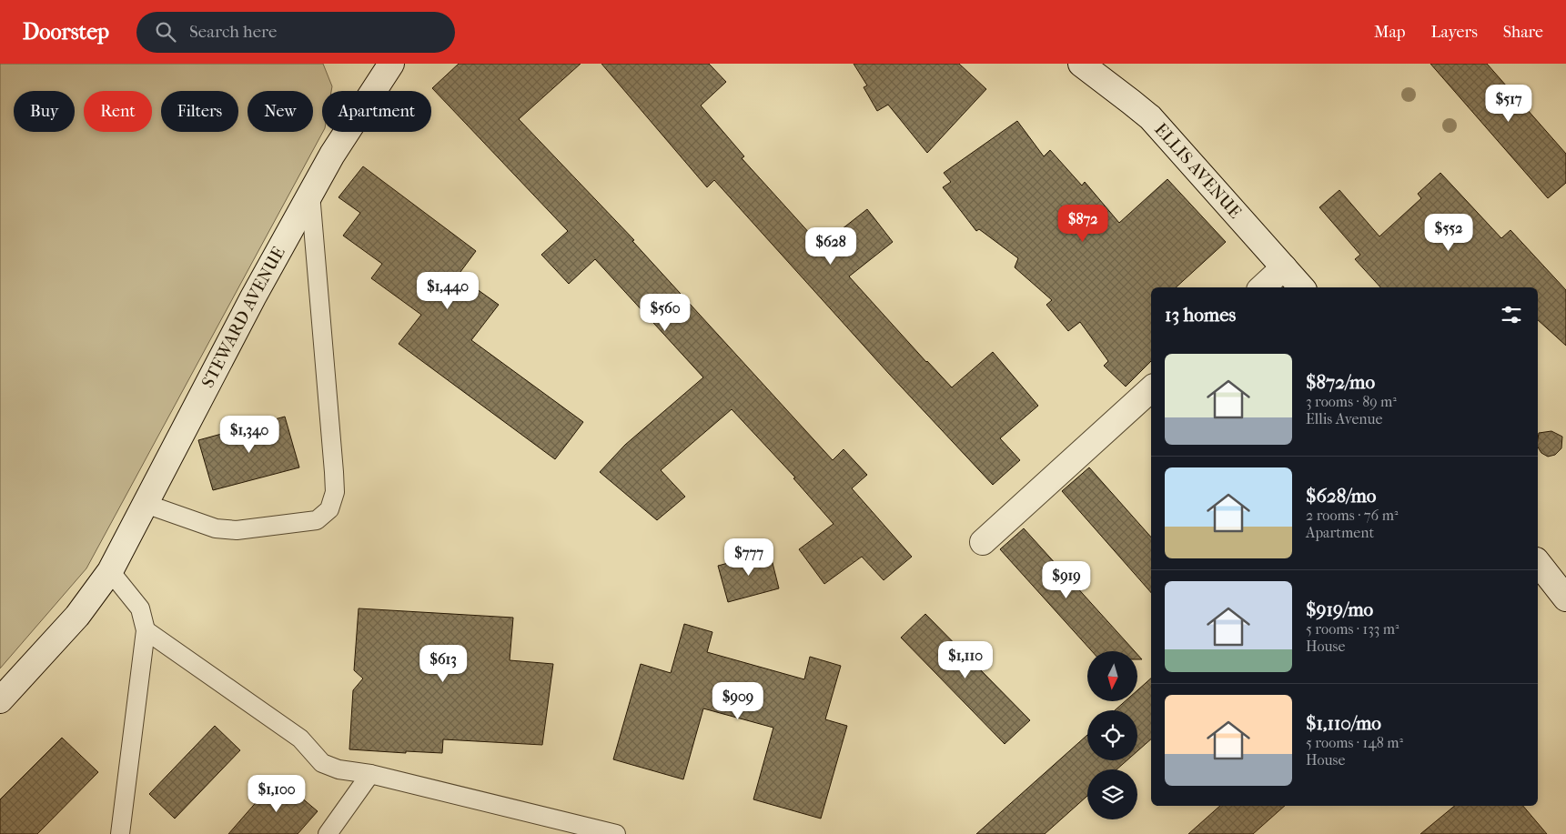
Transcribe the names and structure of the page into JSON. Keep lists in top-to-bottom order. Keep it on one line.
{"streets":{"street":["ELLIS AVENUE","STEWARD AVENUE"]},"north":"bottom","page":{"header":"Doorstep","search":"Search here","nav":["Map","Layers","Share"],"price":["$517","$872","$552","$628","$1,440","$560","$1,340","$777","$919","$1,110","$613","$909","$1,100"],"chip":["Buy","Rent","Filters","New","Apartment"],"heading":"13 homes","list":[{"name":"$872/mo","note":"3 rooms · 89 m² · Ellis Avenue"},{"name":"$628/mo","note":"2 rooms · 76 m² · Apartment"},{"name":"$919/mo","note":"5 rooms · 133 m² · House"},{"name":"$1,110/mo","note":"5 rooms · 148 m² · House"}]}}
